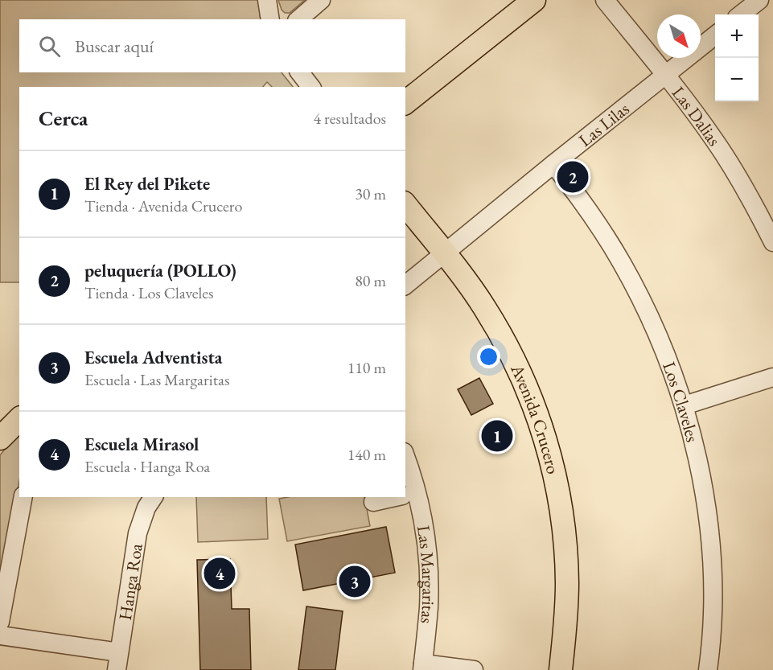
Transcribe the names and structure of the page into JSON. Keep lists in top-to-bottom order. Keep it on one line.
{"streets":{"main road":["Avenida Crucero"],"street":["Las Dalias","Las Lilas","Los Claveles","Las Margaritas","Hanga Roa"]},"crossings":[["Las Dalias","Las Lilas"],["Las Lilas","Los Claveles"],["Las Lilas","Avenida Crucero"]],"north":"bottom right","page":{"map_buttons":["+","−"],"search":"Buscar aquí","heading":["Cerca","4 resultados"],"list":[{"mark":"1","name":"El Rey del Pikete","note":"Tienda · Avenida Crucero","value":"30 m"},{"mark":"2","name":"peluquería (POLLO)","note":"Tienda · Los Claveles","value":"80 m"},{"mark":"3","name":"Escuela Adventista","note":"Escuela · Las Margaritas","value":"110 m"},{"mark":"4","name":"Escuela Mirasol","note":"Escuela · Hanga Roa","value":"140 m"}],"pins":["2","1","4","3"]}}
